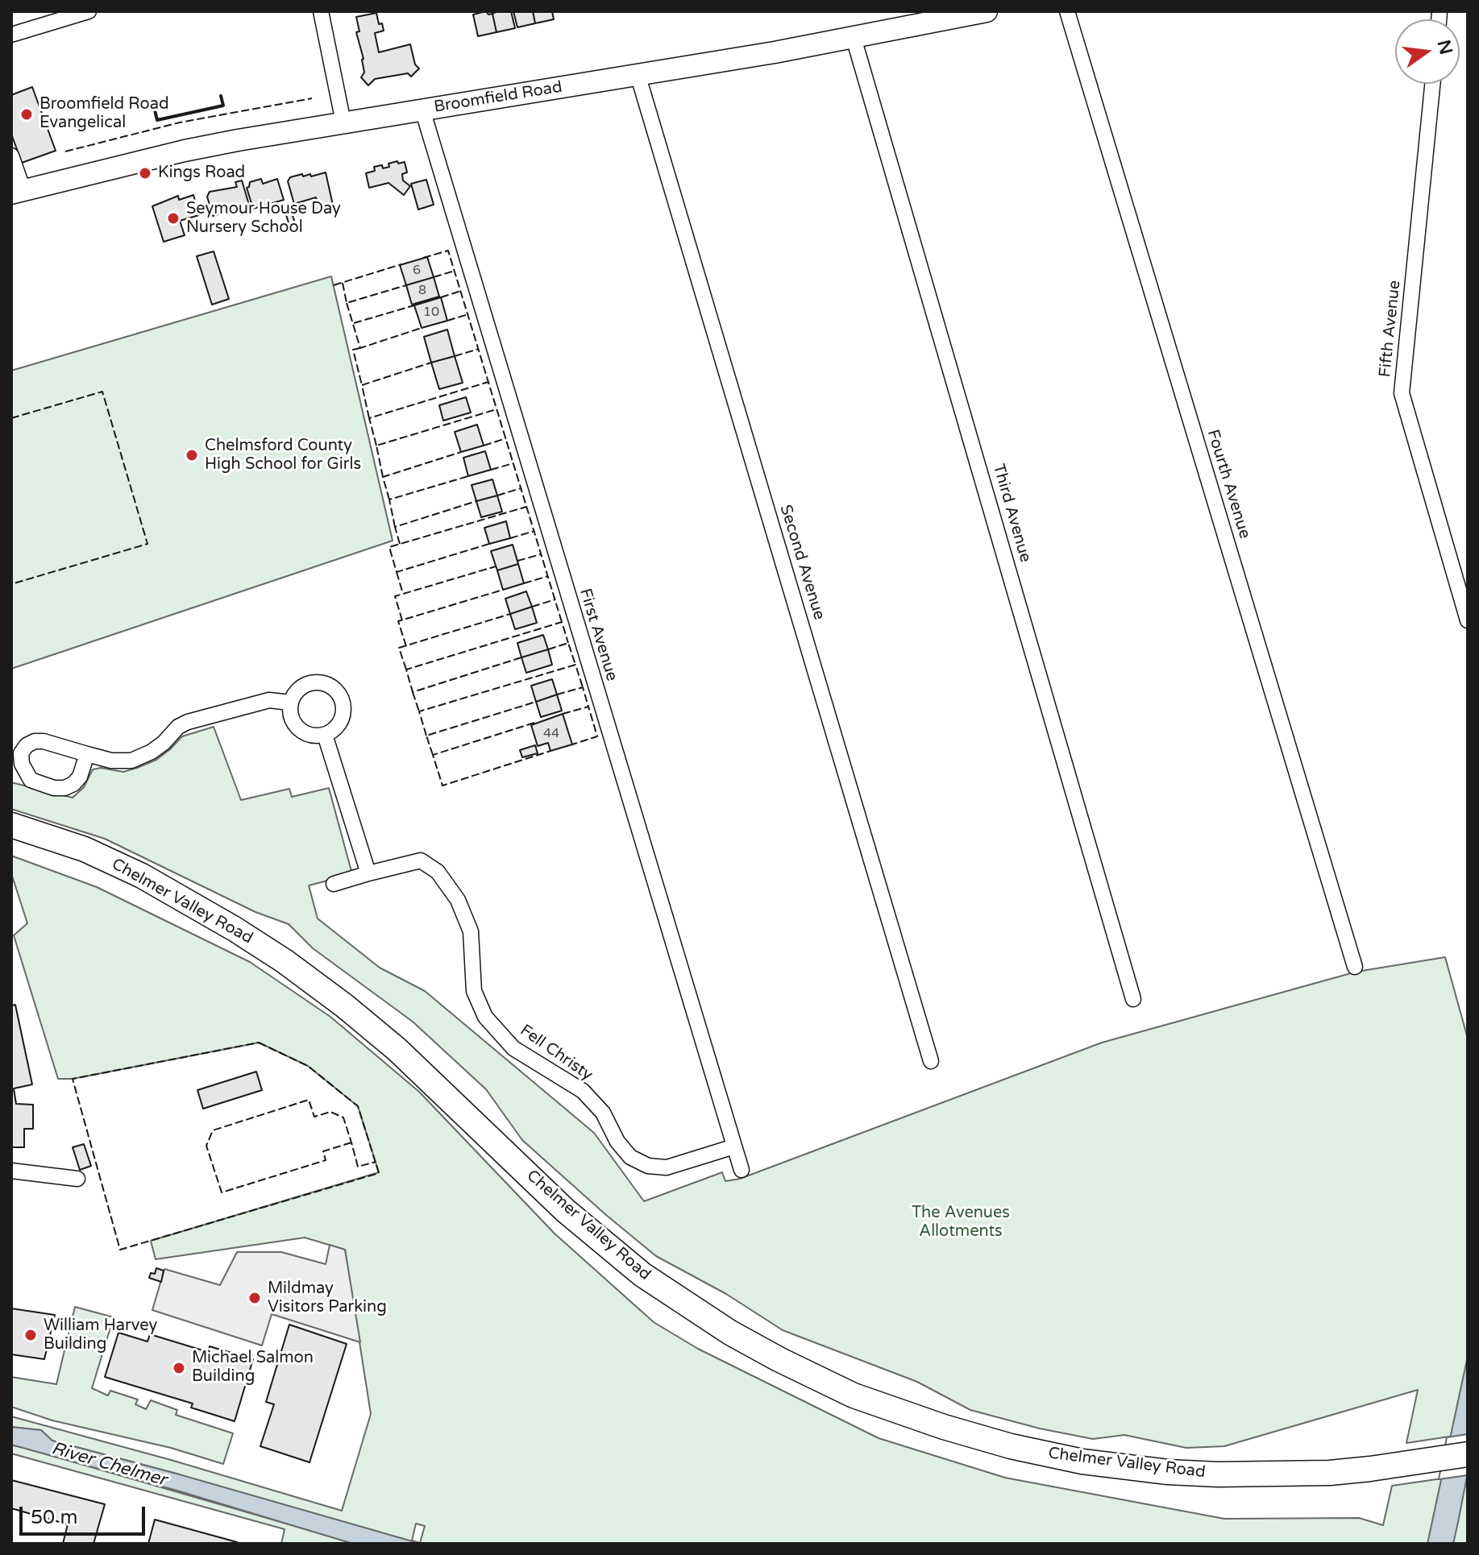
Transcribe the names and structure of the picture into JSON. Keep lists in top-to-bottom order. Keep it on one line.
{"streets":{"main road":["Broomfield Road","Chelmer Valley Road"],"street":["Fifth Avenue","Fourth Avenue","Third Avenue","Second Avenue","First Avenue","Fell Christy"]},"crossings":[["Broomfield Road","Third Avenue"],["Broomfield Road","Second Avenue"],["Broomfield Road","First Avenue"],["First Avenue","Fell Christy"]],"water":["River Chelmer"],"parks":["The Avenues Allotments"],"places":["Broomfield Road Evangelical","Kings Road","Seymour House Day Nursery School","Chelmsford County High School for Girls","Mildmay Visitors Parking","William Harvey Building","Michael Salmon Building"],"house_numbers":["6","8","10","44"],"scale_bar":"50 m","north":"right"}
